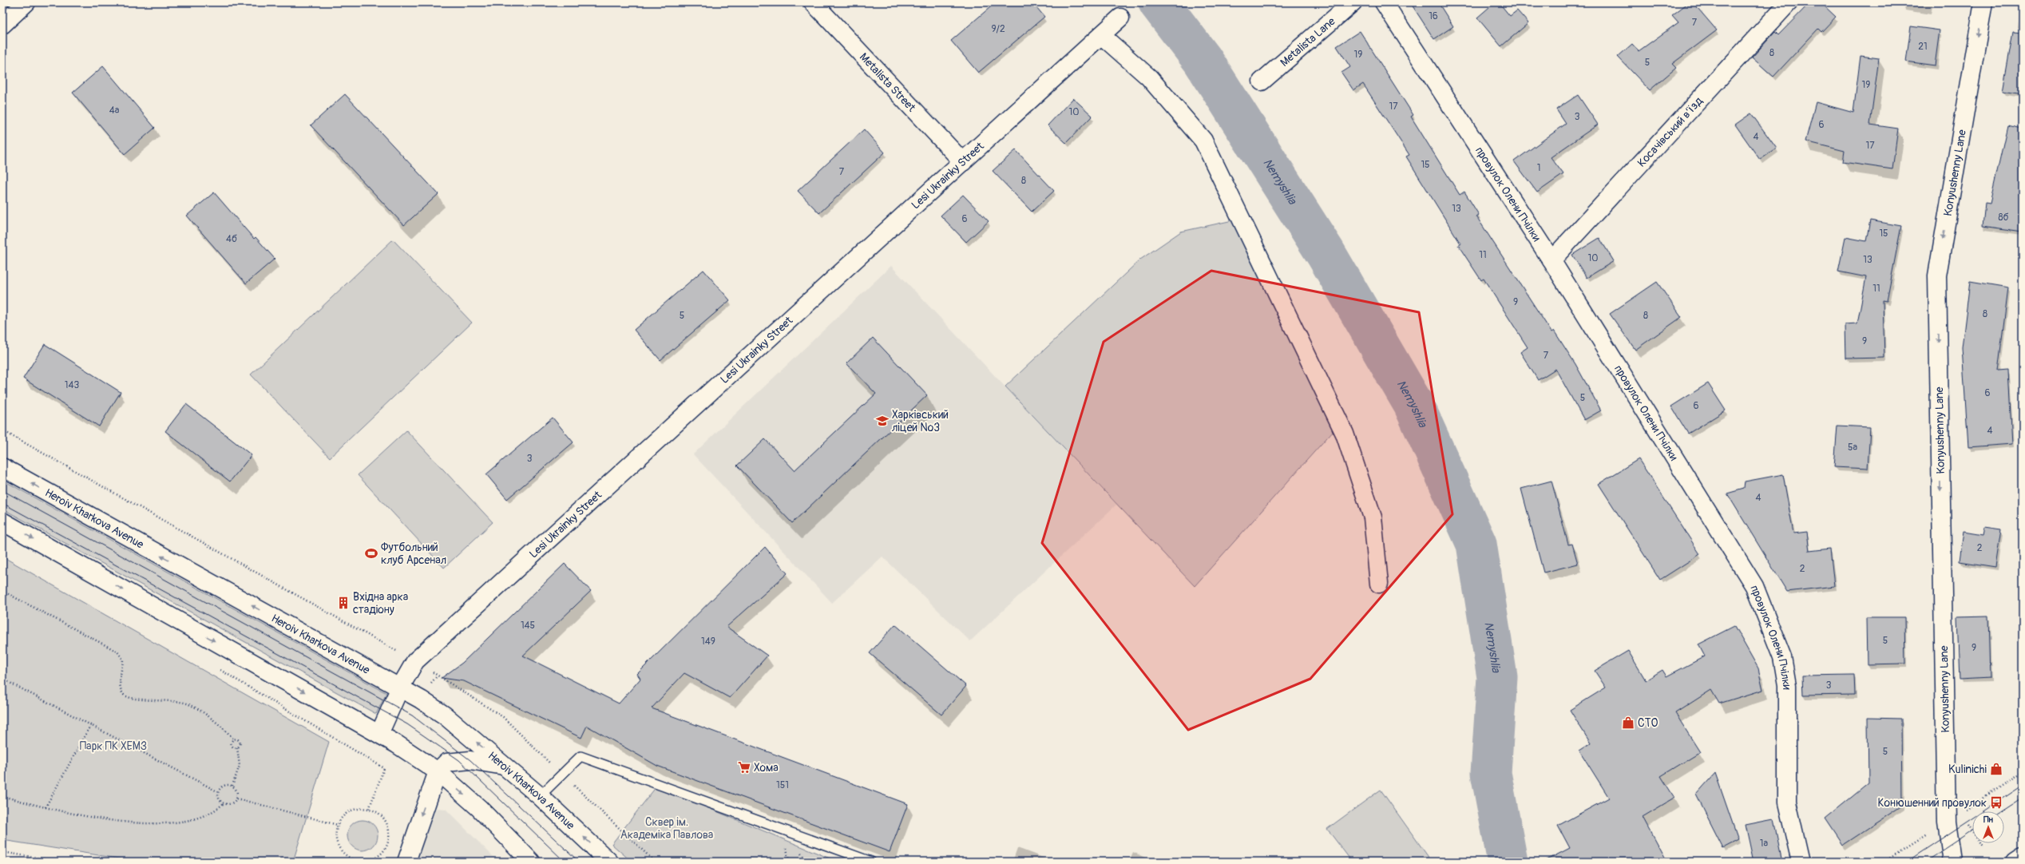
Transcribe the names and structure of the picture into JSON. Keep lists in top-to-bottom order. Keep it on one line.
{"streets":{"street":["Metalista Lane","Metalista Street","Косачівський в’їзд","Konyushenny Lane","Lesi Ukrainky Street","провулок Олени Пчілки","Heroiv Kharkova Avenue"]},"crossings":[["Metalista Street","Lesi Ukrainky Street"],["Косачівський в’їзд","провулок Олени Пчілки"],["Lesi Ukrainky Street","Heroiv Kharkova Avenue"]],"one_way":["Konyushenny Lane"],"water":["Nemyshlia"],"parks":["Парк ПК ХЕМЗ","Сквер ім. Академіка Павлова"],"places":{"school or university":["Харківський ліцей №3"],"sports":["Футбольний клуб Арсенал"],"building":["Вхідна арка стадіону"],"shop":["СТО","Kulinichi"],"supermarket":["Хома"],"bus stop":["Конюшенний провулок"]},"house_numbers":["16","7","9/2","21","8","19","5","19","17","4а","10","3","6","4","17","15","1","7","8","13","8б","6","15","4б","11","10","13","11","9","8","5","8","9","7","143","6","5","6","4","5а","3","4","2","2","145","5","149","9","3","5","151","1а"],"north":"top"}
